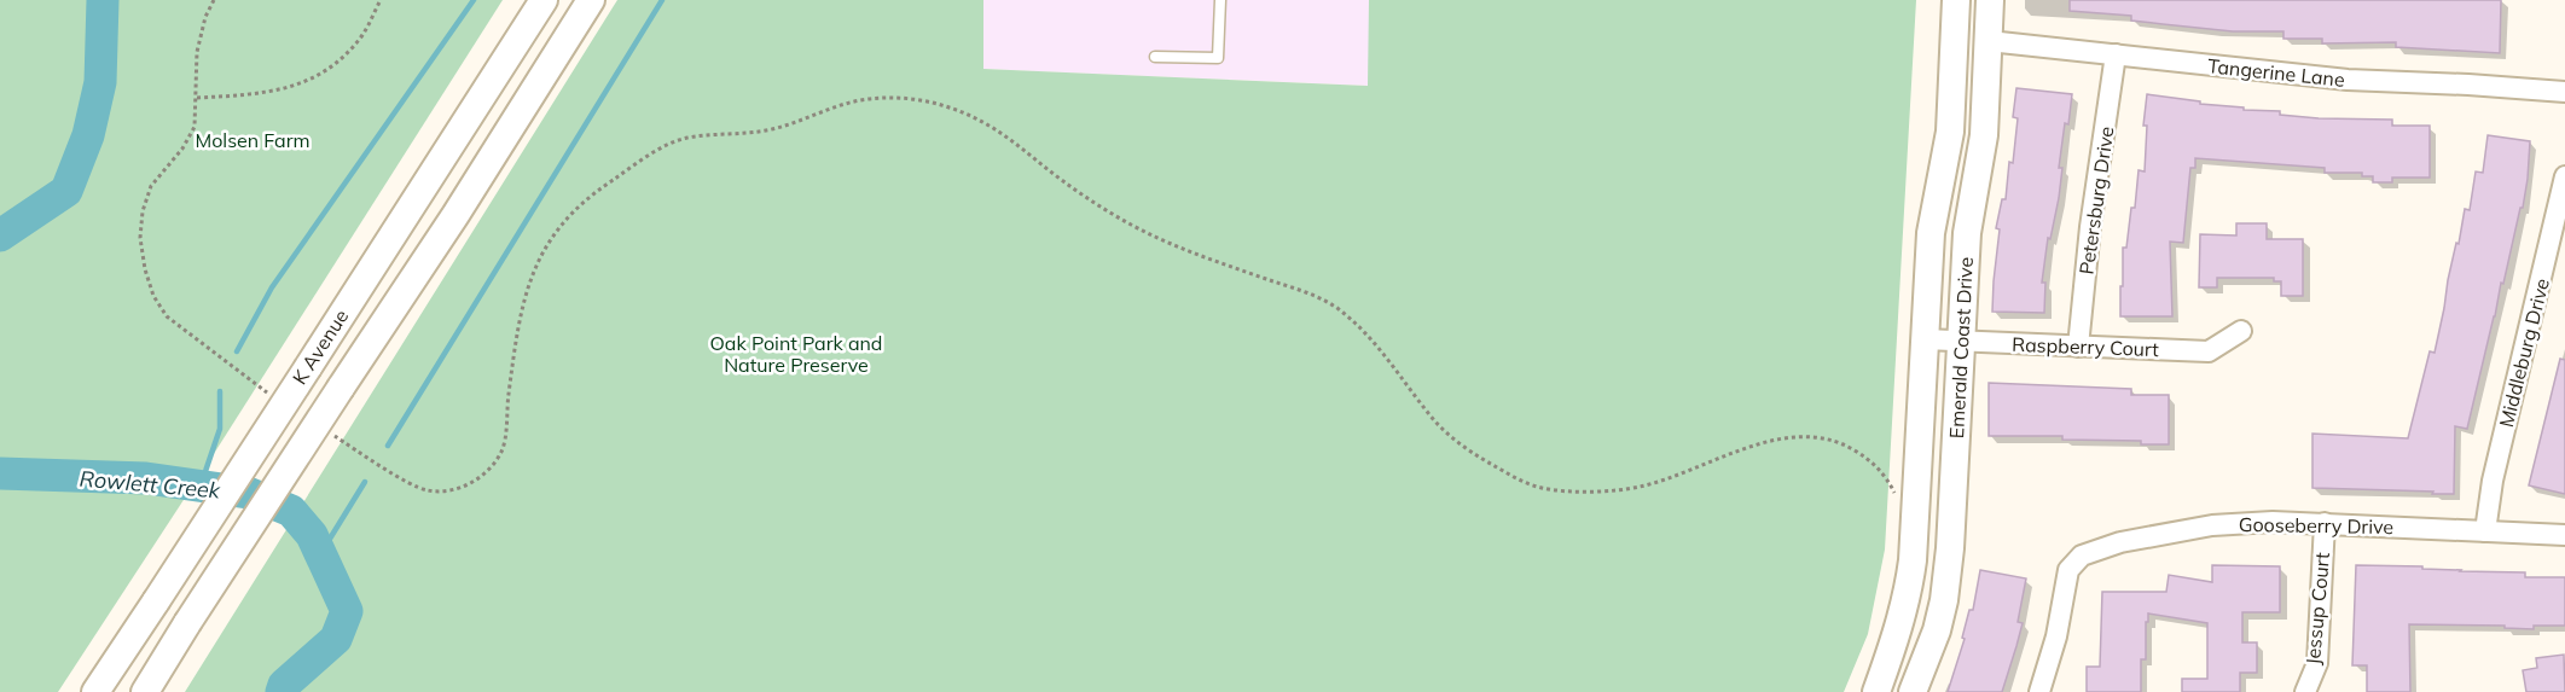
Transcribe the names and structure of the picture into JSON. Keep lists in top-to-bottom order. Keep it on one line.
{"streets":{"main road":["K Avenue","Emerald Coast Drive"],"street":["Tangerine Lane","Petersburg Drive","Raspberry Court","Middleburg Drive","Gooseberry Drive","Jessup Court"]},"crossings":[["Tangerine Lane","Petersburg Drive"],["Tangerine Lane","Emerald Coast Drive"],["Petersburg Drive","Raspberry Court"],["Raspberry Court","Emerald Coast Drive"],["Middleburg Drive","Gooseberry Drive"],["Gooseberry Drive","Jessup Court"]],"water":["Rowlett Creek"],"parks":["Molsen Farm","Oak Point Park and Nature Preserve"]}
